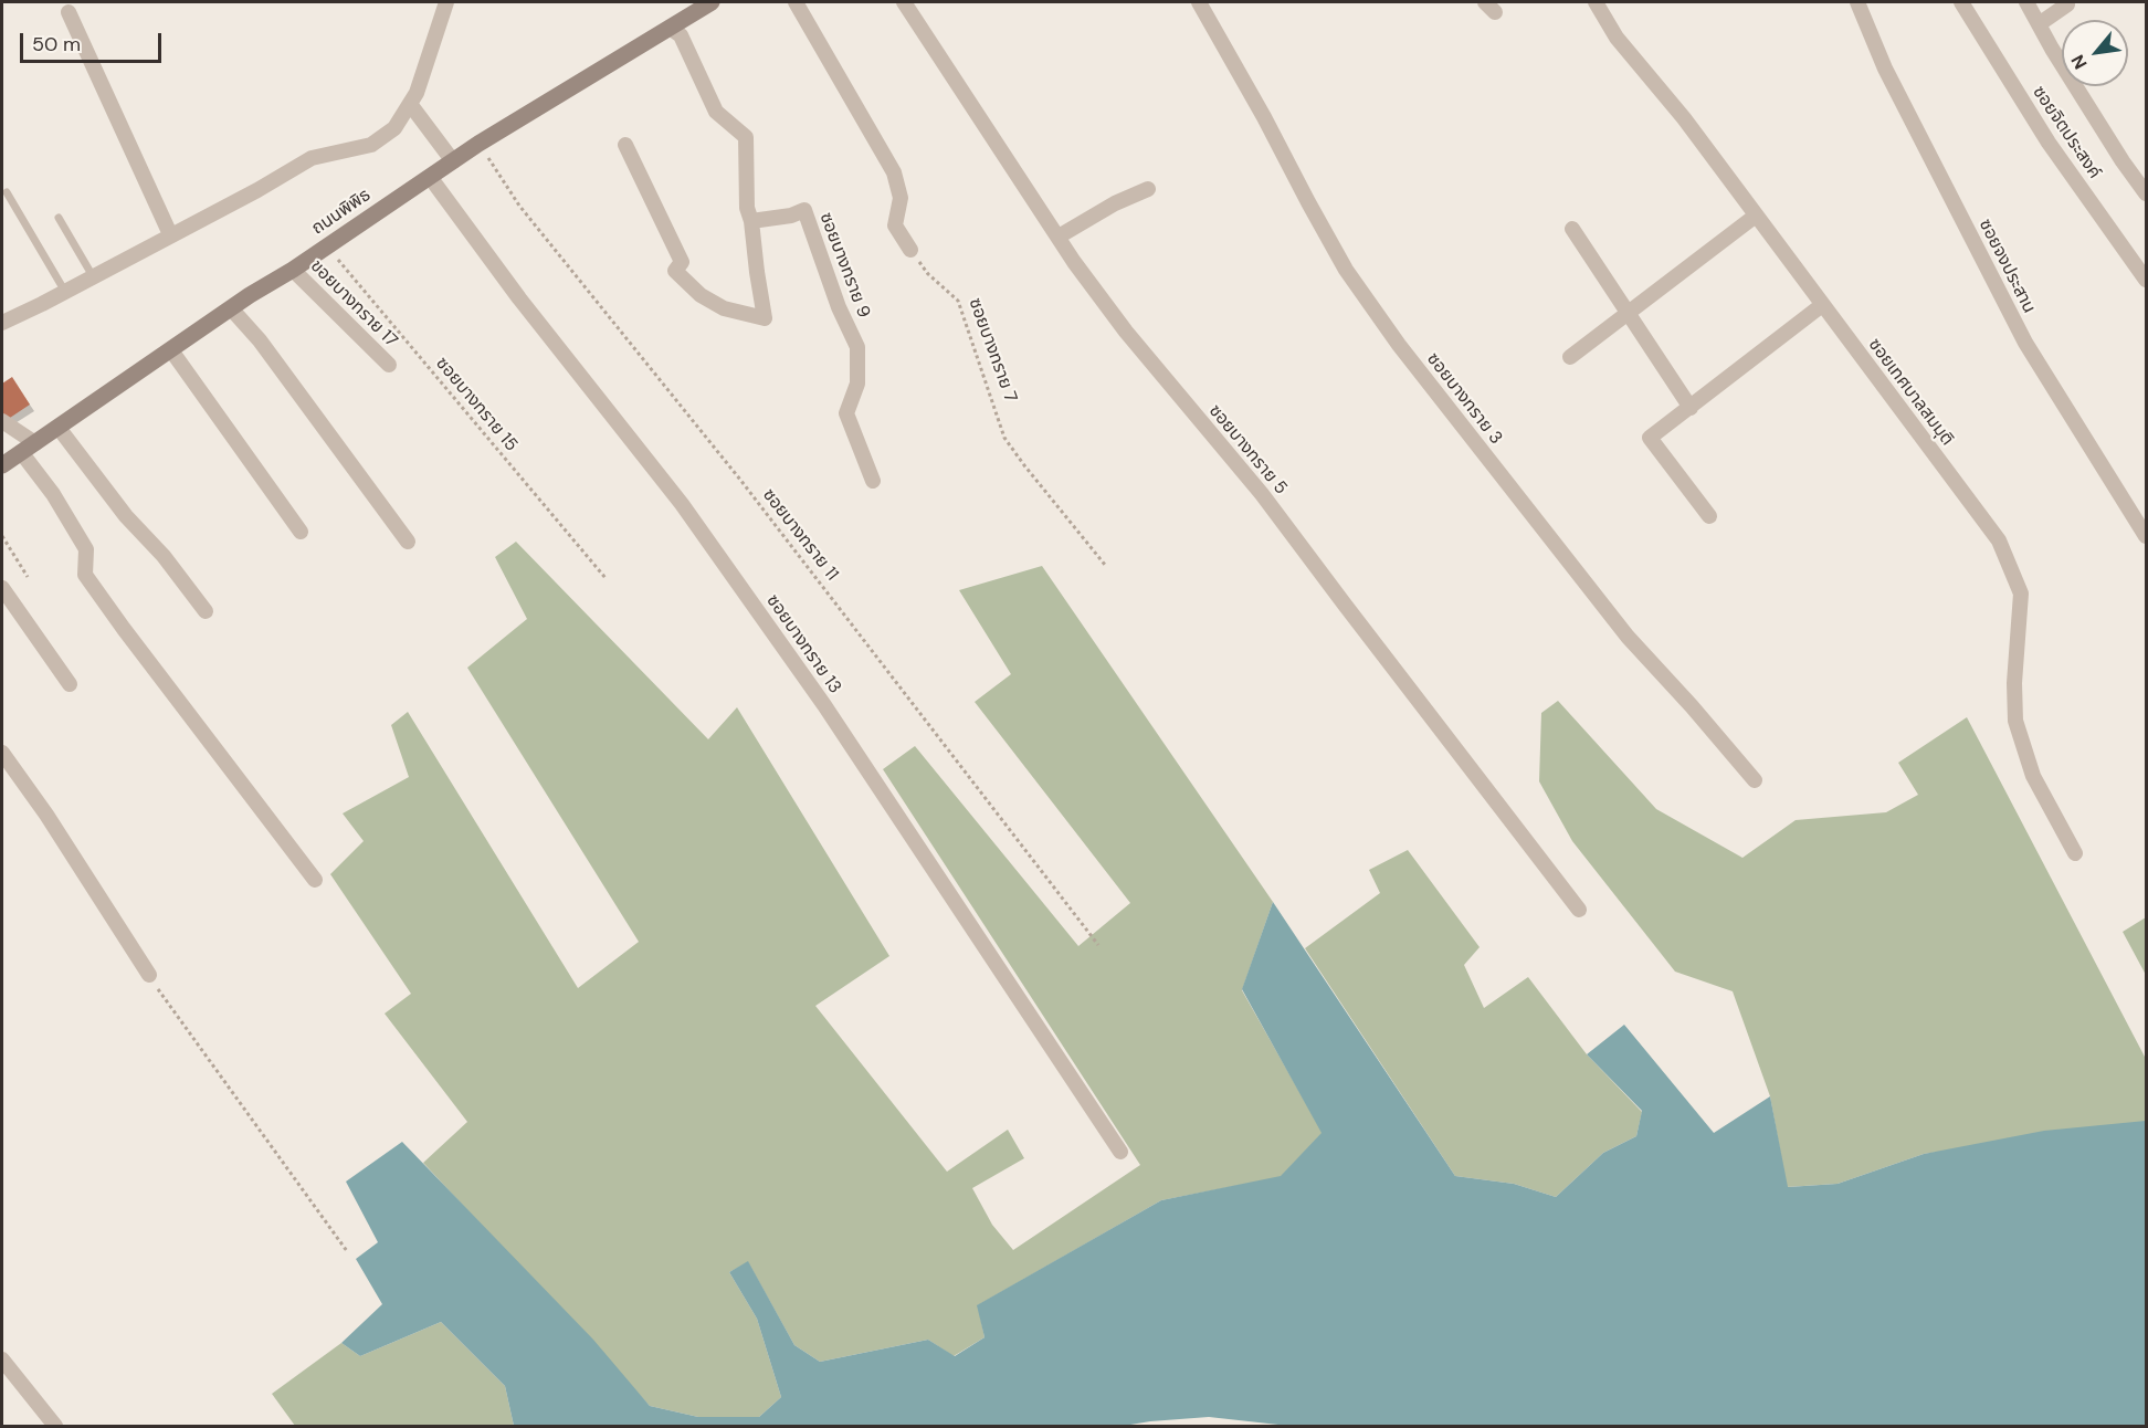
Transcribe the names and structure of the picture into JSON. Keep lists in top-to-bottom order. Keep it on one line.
{"streets":{"street":["ซอยจิตประสงค์","ถนนพิพิธ","ซอยบางทราย 9","ซอยจงประสาน","ขอยบางทราย 17","ซอยเทศบาลสมมุติ","ซอยบางทราย 3","ซอยบางทราย 5","ซอยบางทราย 13"],"path":["ซอยบางทราย 7","ซอยบางทราย 15","ซอยบางทราย 11"]},"crossings":[["ถนนพิพิธ","ขอยบางทราย 17"],["ถนนพิพิธ","ซอยบางทราย 15"],["ถนนพิพิธ","ซอยบางทราย 11"],["ถนนพิพิธ","ซอยบางทราย 13"]],"scale_bar":"50 m","north":"bottom left"}
